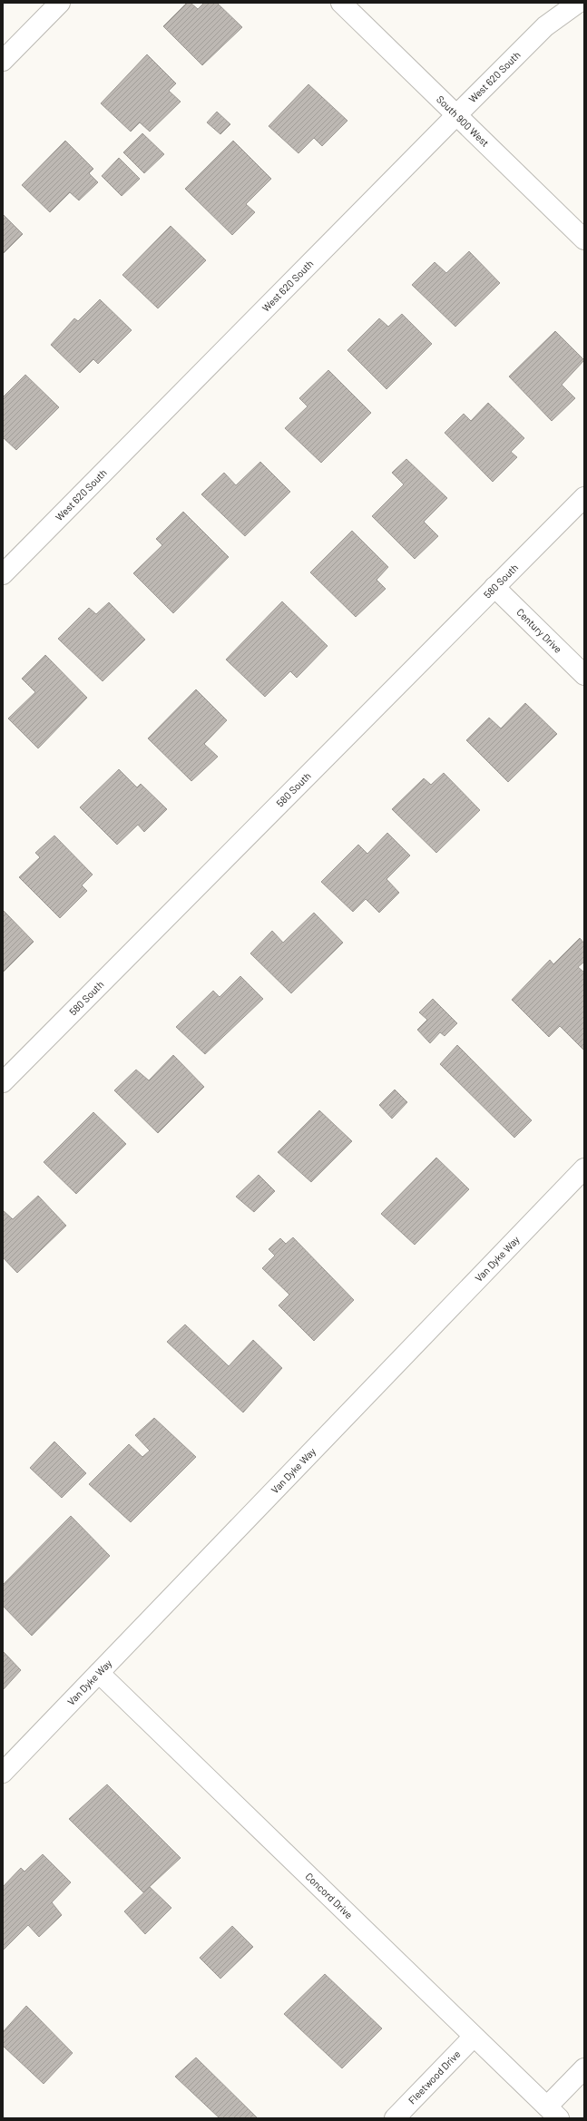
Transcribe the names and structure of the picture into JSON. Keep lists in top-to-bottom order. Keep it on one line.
{"streets":{"street":["West 620 South","South 900 West","580 South","Century Drive","Van Dyke Way","Concord Drive","Fleetwood Drive"]},"crossings":[["West 620 South","South 900 West"],["580 South","Century Drive"],["Van Dyke Way","Concord Drive"],["Concord Drive","Fleetwood Drive"]]}
